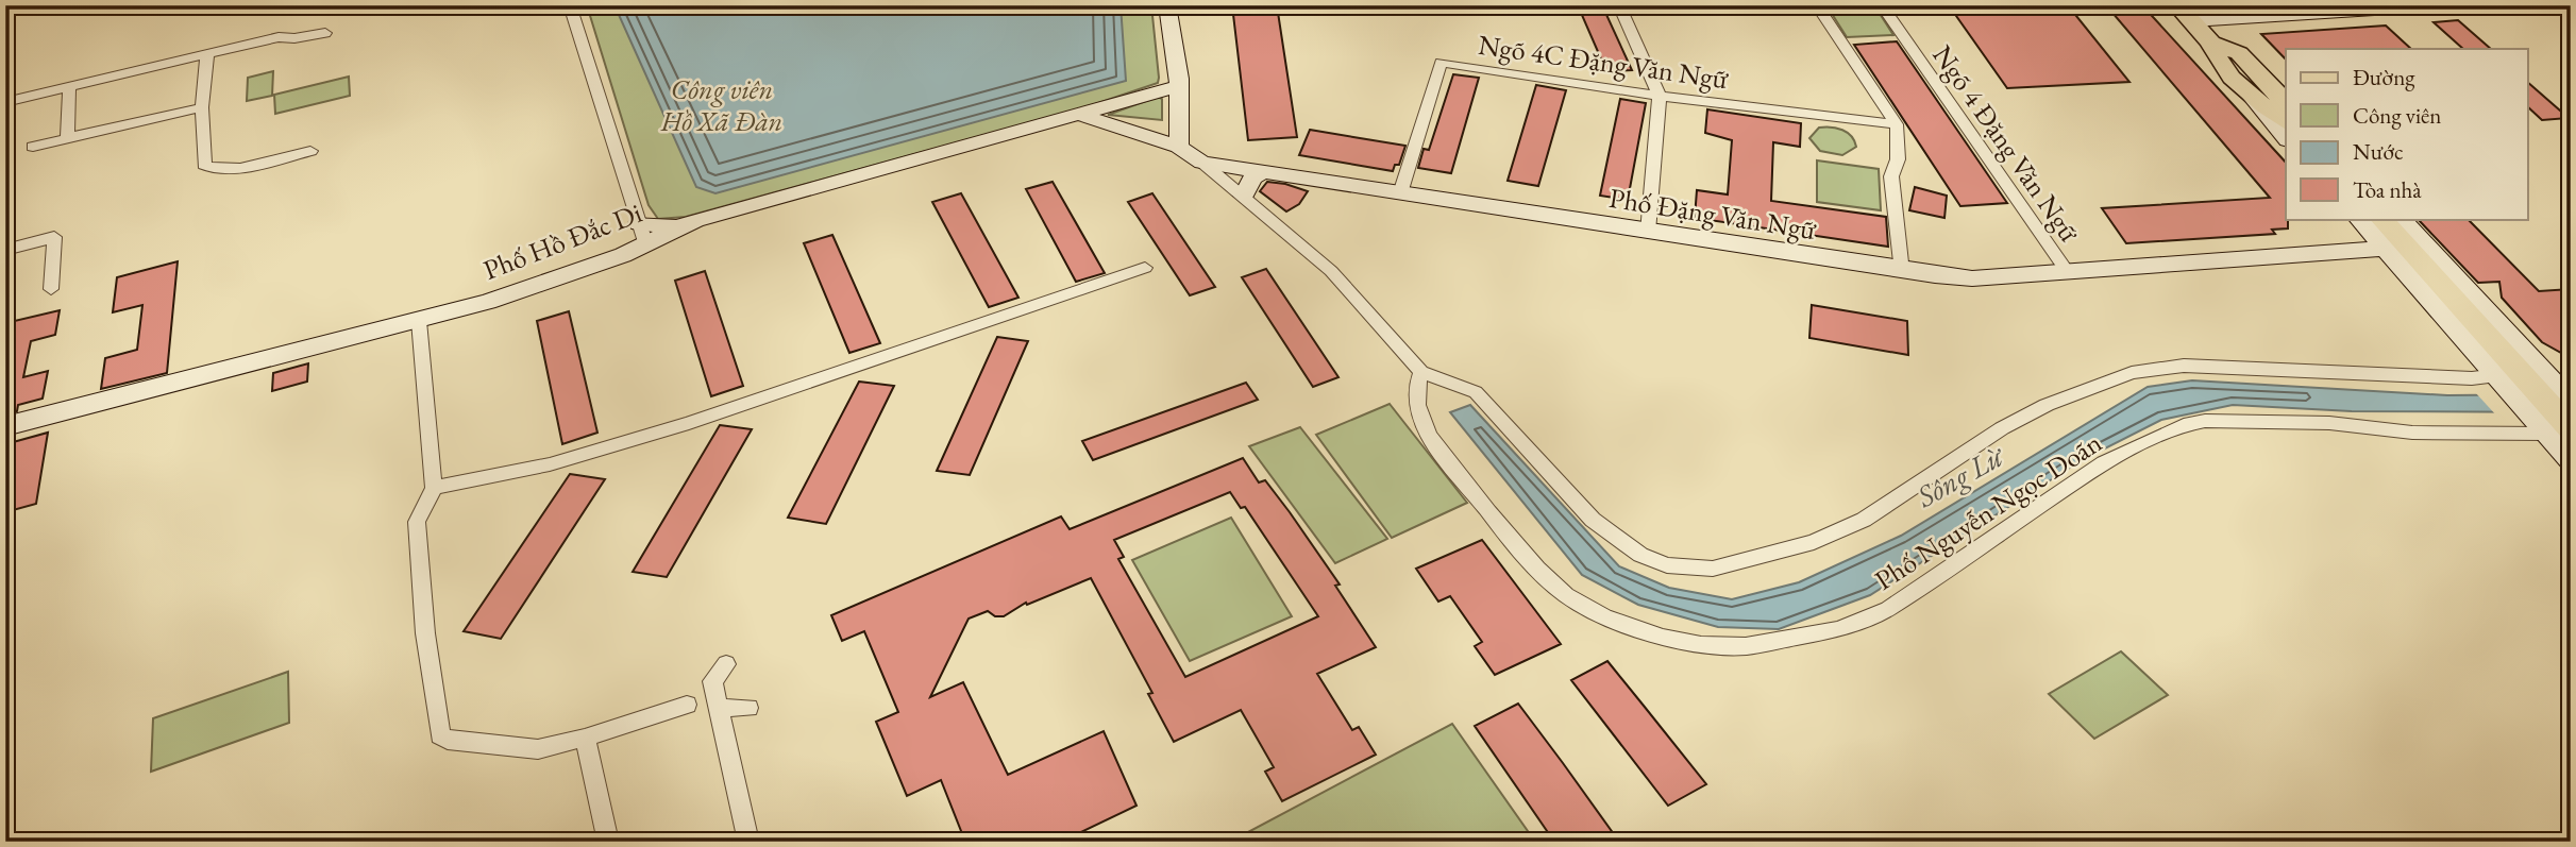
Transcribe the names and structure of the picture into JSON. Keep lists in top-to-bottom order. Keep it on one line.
{"streets":{"main road":["Phố Đặng Văn Ngữ"],"street":["Ngõ 4C Đặng Văn Ngữ","Ngõ 4 Đặng Văn Ngữ","Phố Hồ Đắc Di","Phố Nguyễn Ngọc Doãn"]},"crossings":[["Ngõ 4C Đặng Văn Ngữ","Phố Đặng Văn Ngữ"],["Ngõ 4 Đặng Văn Ngữ","Phố Đặng Văn Ngữ"],["Phố Đặng Văn Ngữ","Phố Nguyễn Ngọc Doãn"]],"water":["Sông Lừ"],"parks":["Công viên Hồ Xã Đàn"],"legend":["Đường","Công viên","Nước","Tòa nhà"]}
